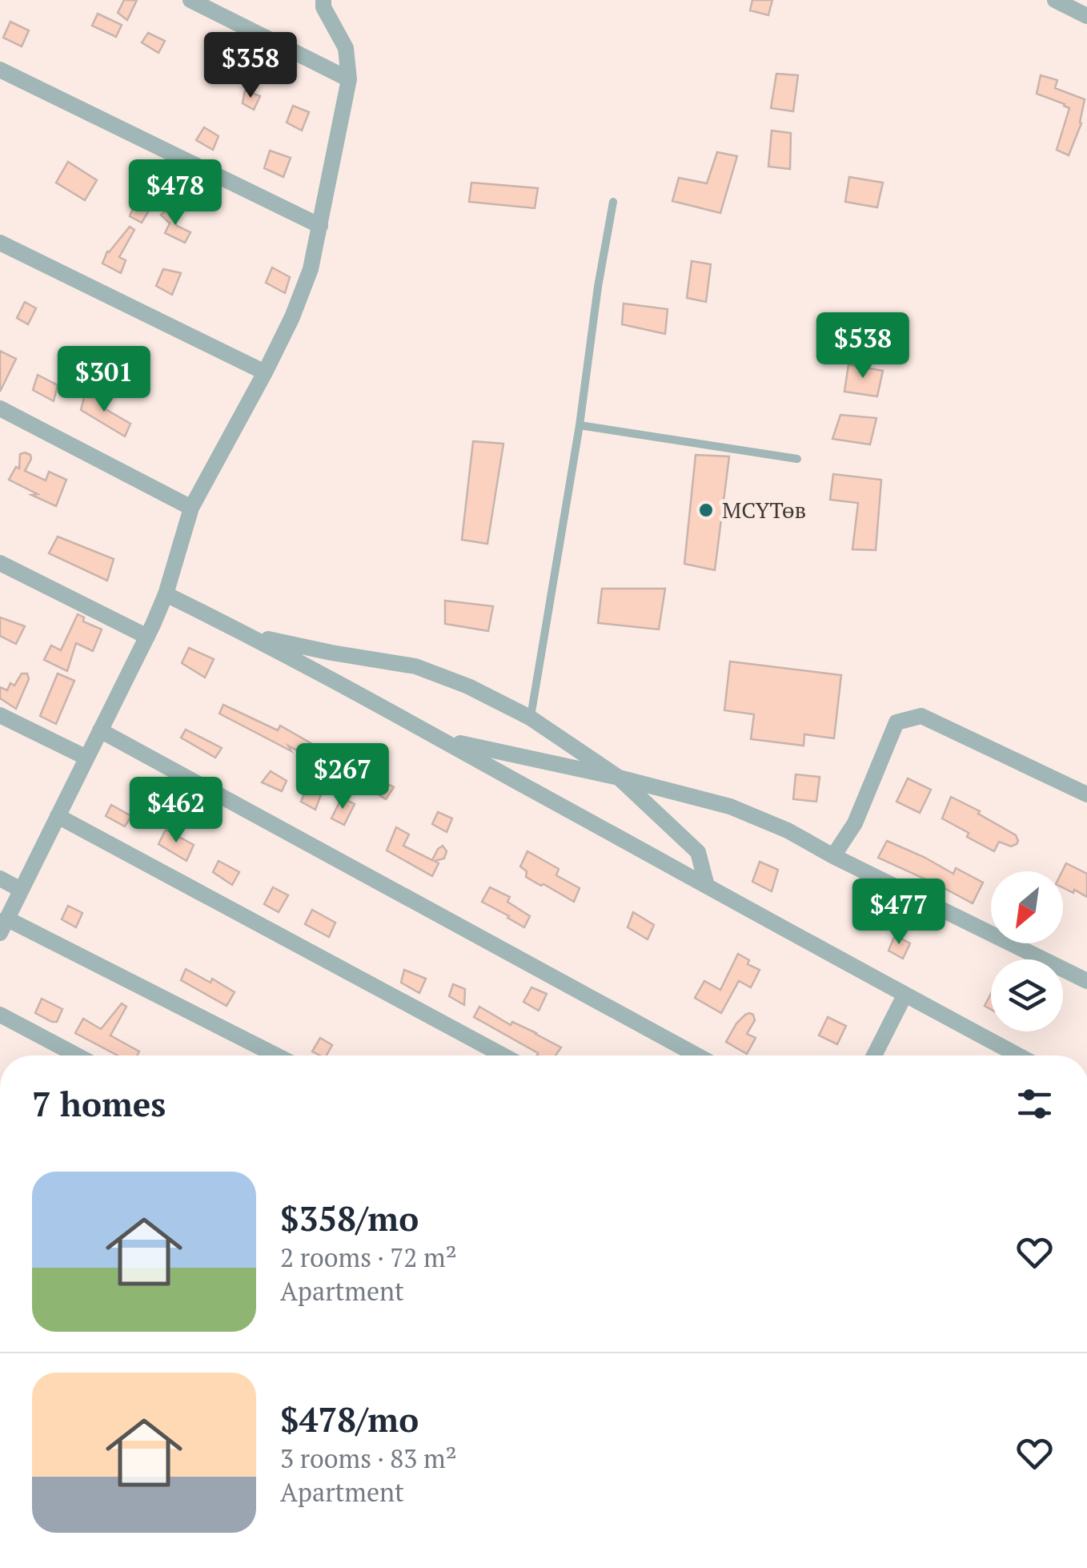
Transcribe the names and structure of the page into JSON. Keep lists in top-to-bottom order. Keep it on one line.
{"places":["МСҮТөв"],"north":"bottom left","page":{"price":["$358","$478","$538","$301","$267","$462","$477"],"heading":"7 homes","list":[{"name":"$358/mo","note":"2 rooms · 72 m² · Apartment"},{"name":"$478/mo","note":"3 rooms · 83 m² · Apartment"}]}}
